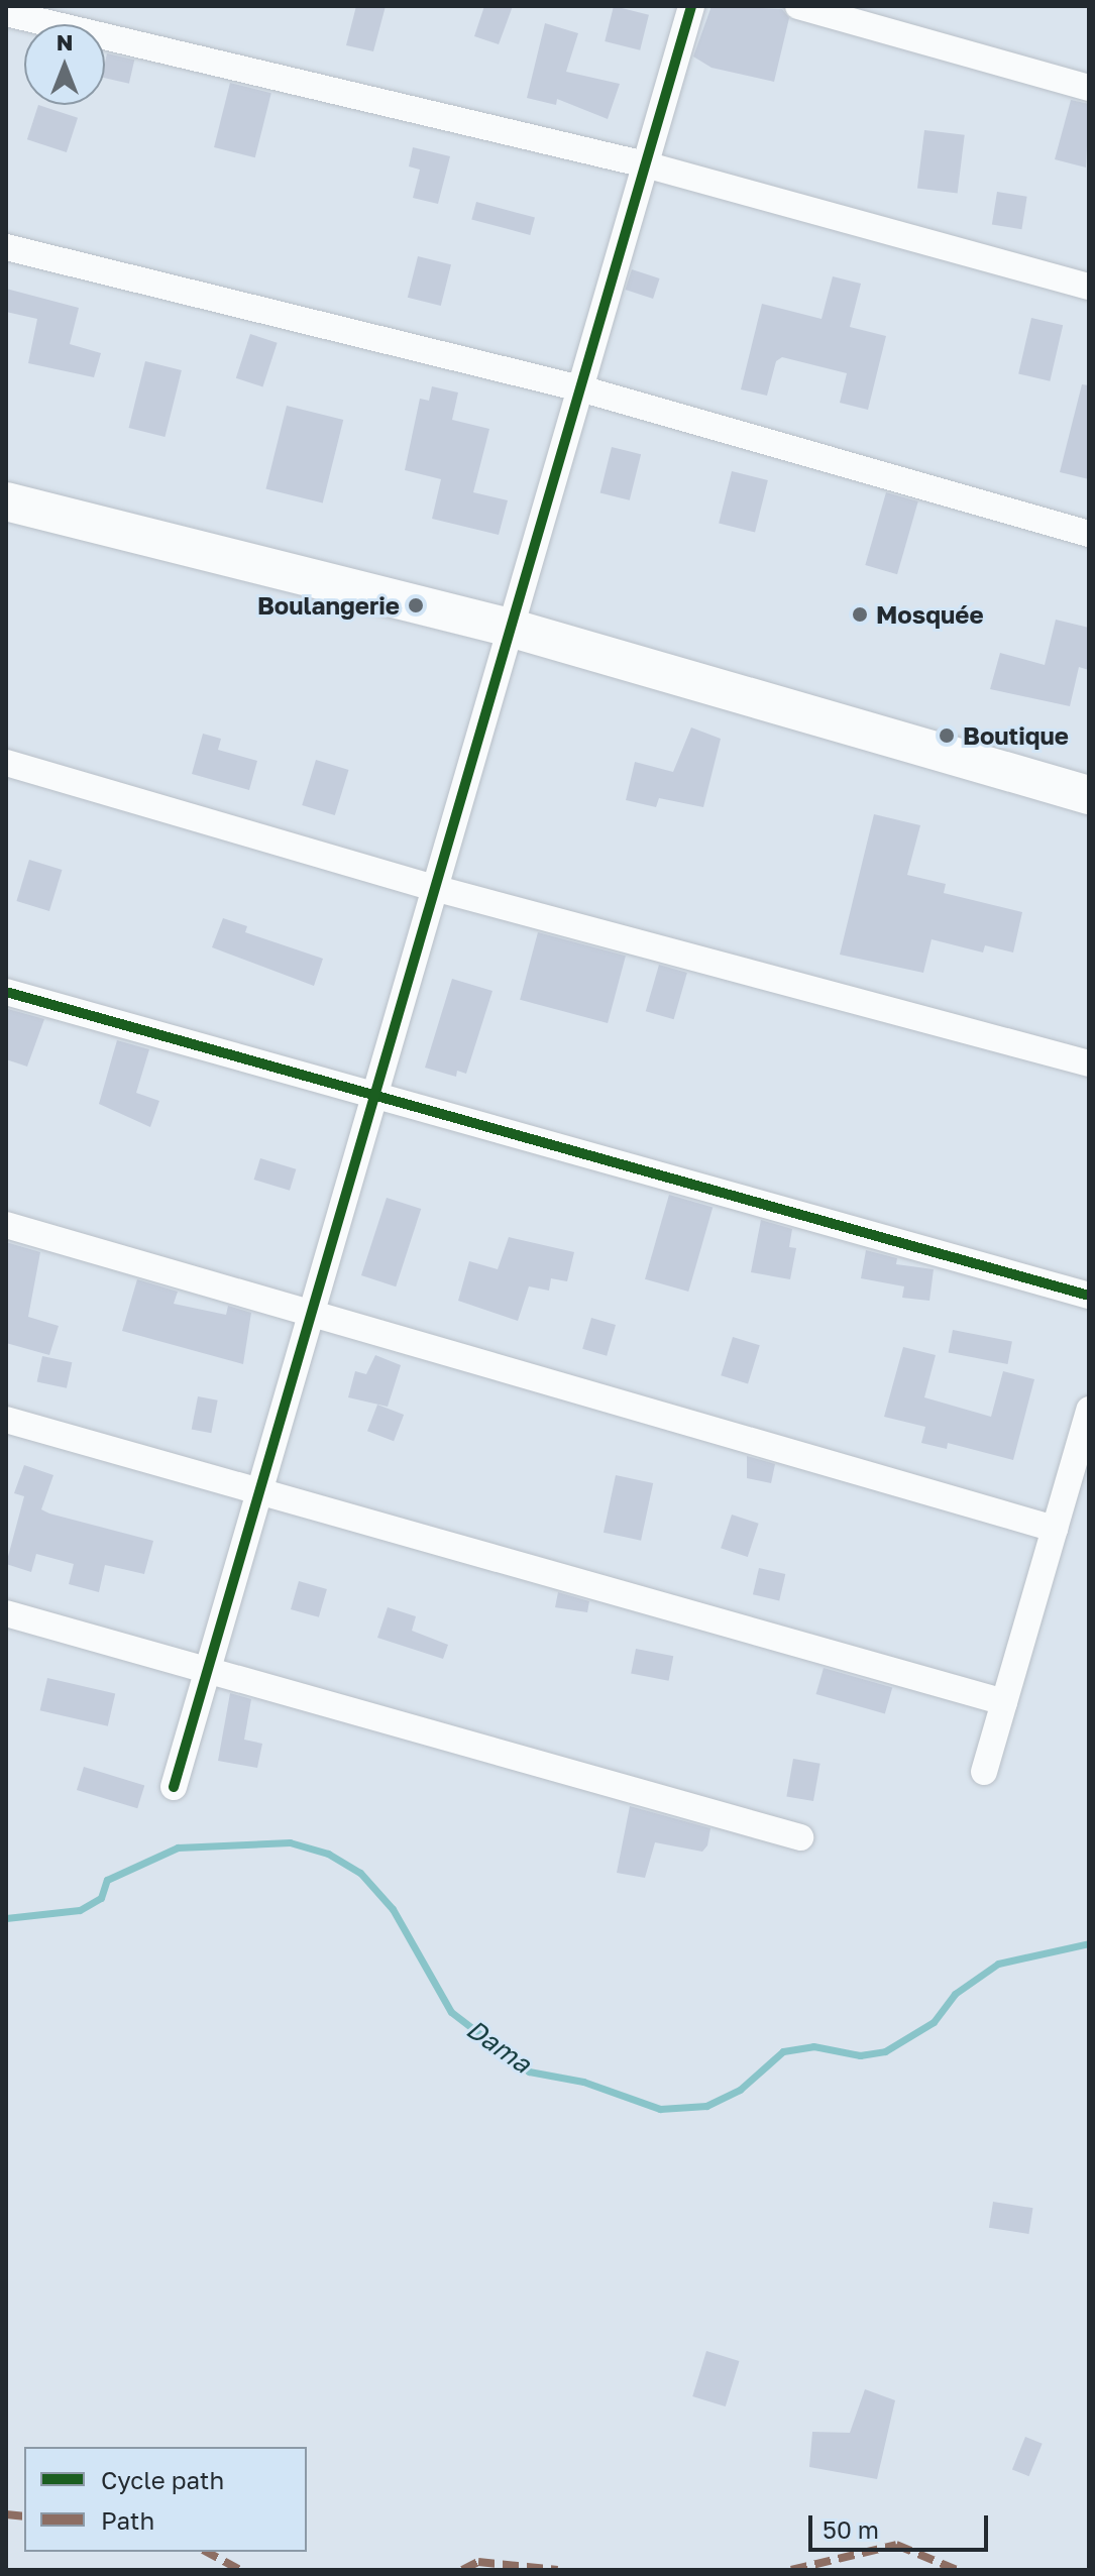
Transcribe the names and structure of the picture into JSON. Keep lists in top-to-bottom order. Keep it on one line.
{"water":["Dama"],"places":["Boulangerie","Mosquée","Boutique"],"legend":["Cycle path","Path"],"scale_bar":"50 m","north":"top"}
